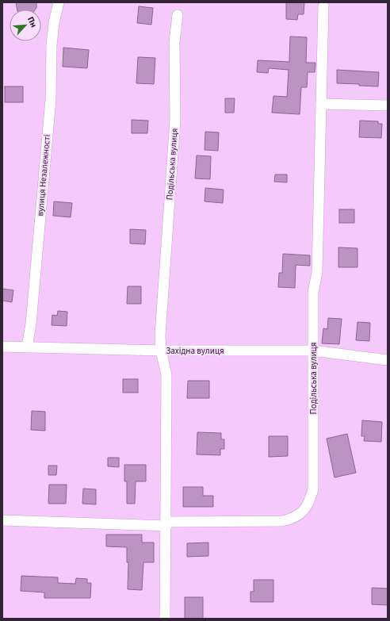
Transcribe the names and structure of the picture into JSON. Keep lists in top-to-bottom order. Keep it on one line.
{"streets":{"street":["Подільська вулиця","вулиця Незалежності","Західна вулиця"]},"crossings":[["Подільська вулиця","Західна вулиця"],["вулиця Незалежності","Західна вулиця"]],"north":"top right"}
